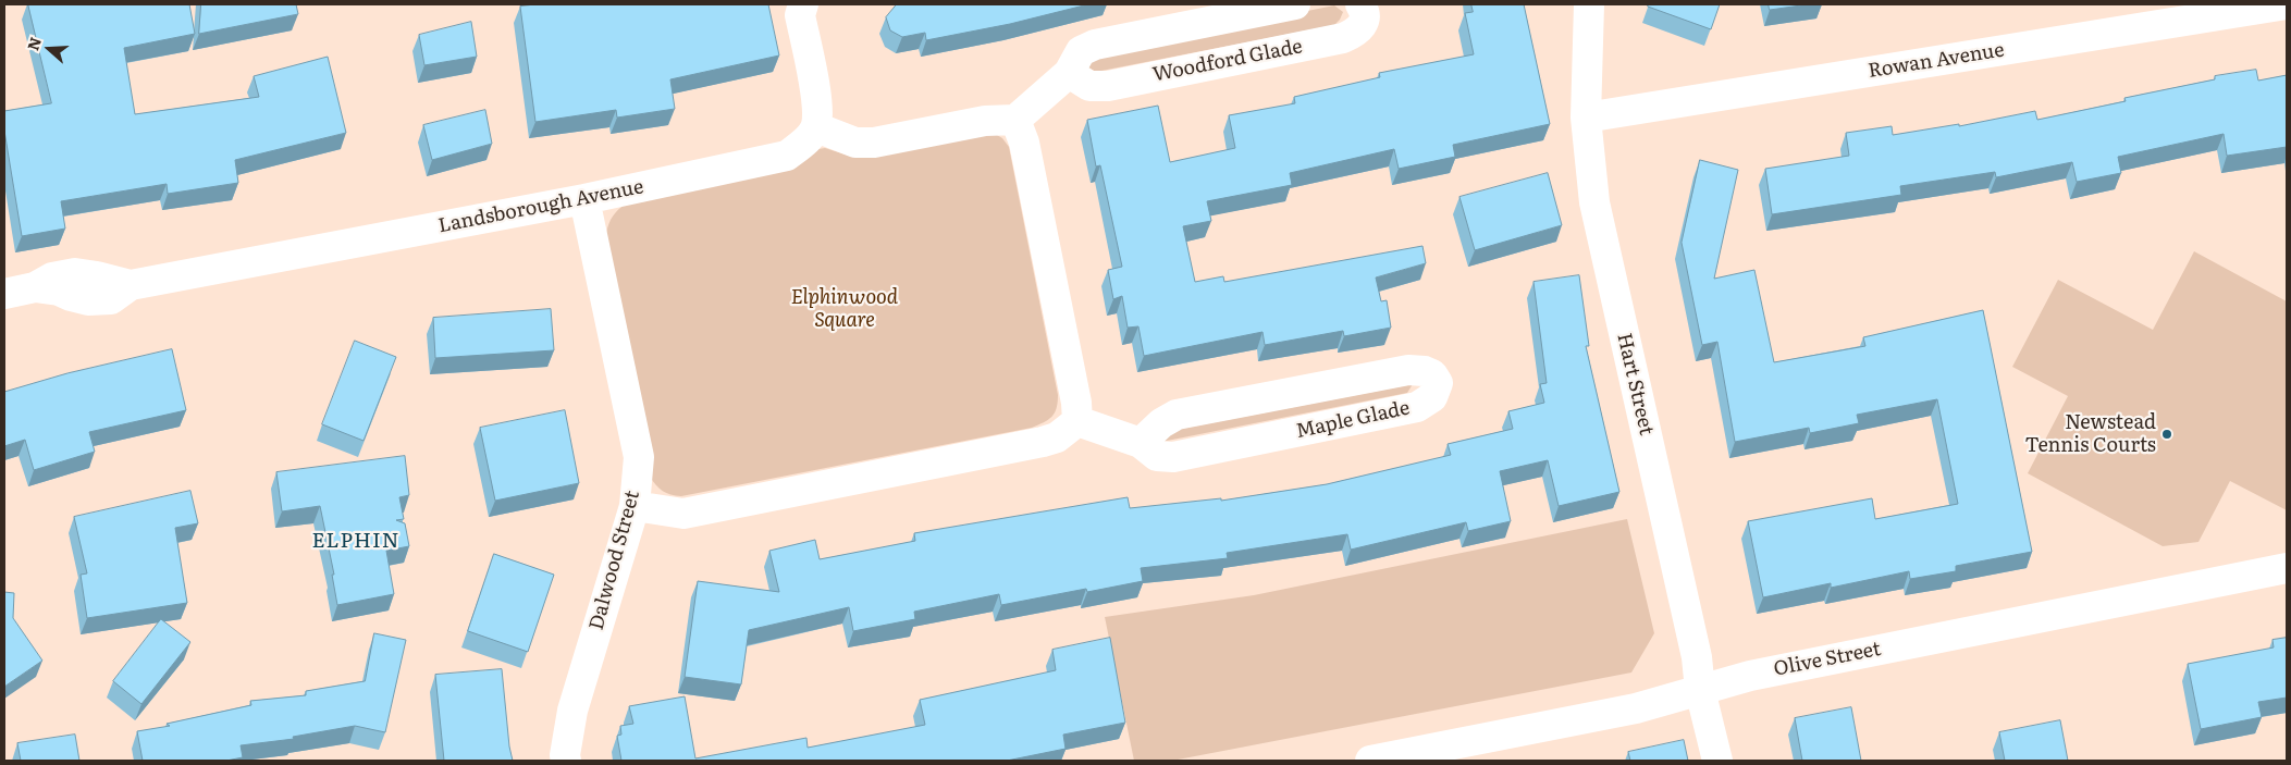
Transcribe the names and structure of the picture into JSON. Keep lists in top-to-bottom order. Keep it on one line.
{"streets":{"street":["Woodford Glade","Rowan Avenue","Landsborough Avenue","Hart Street","Maple Glade","Dalwood Street","Olive Street"]},"crossings":[["Rowan Avenue","Hart Street"],["Landsborough Avenue","Dalwood Street"],["Hart Street","Olive Street"]],"districts":["ELPHIN"],"parks":["Elphinwood Square"],"places":["Newstead Tennis Courts"],"north":"left"}
